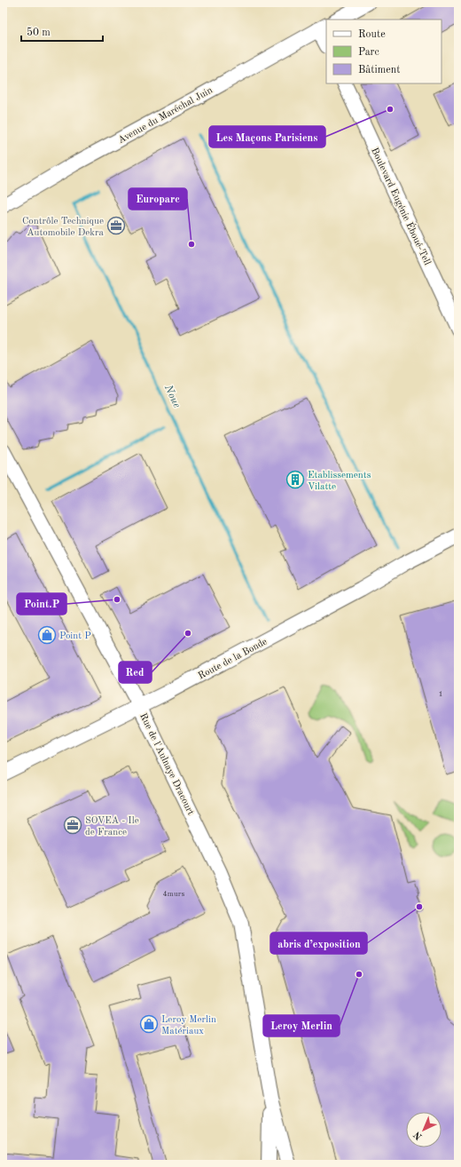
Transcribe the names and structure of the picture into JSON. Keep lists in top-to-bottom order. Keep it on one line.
{"streets":{"street":["Avenue du Maréchal Juin","Boulevard Eugénie Éboué-Tell","Route de la Bonde","Rue de l'Aulnaye Dracourt"]},"crossings":[["Route de la Bonde","Rue de l'Aulnaye Dracourt"]],"water":["Noue"],"places":{"other":["Les Maçons Parisiens","Europarc","Point.P","Red","abris d’exposition","Leroy Merlin"],"office":["Contrôle Technique Automobile Dekra","SOVEA - Ile de France"],"building":["Etablissements Vilatte"],"shop":["Point P","Leroy Merlin Matériaux"]},"house_numbers":["1","4murs"],"legend":["Route","Parc","Bâtiment"],"scale_bar":"50 m","north":"bottom left"}
